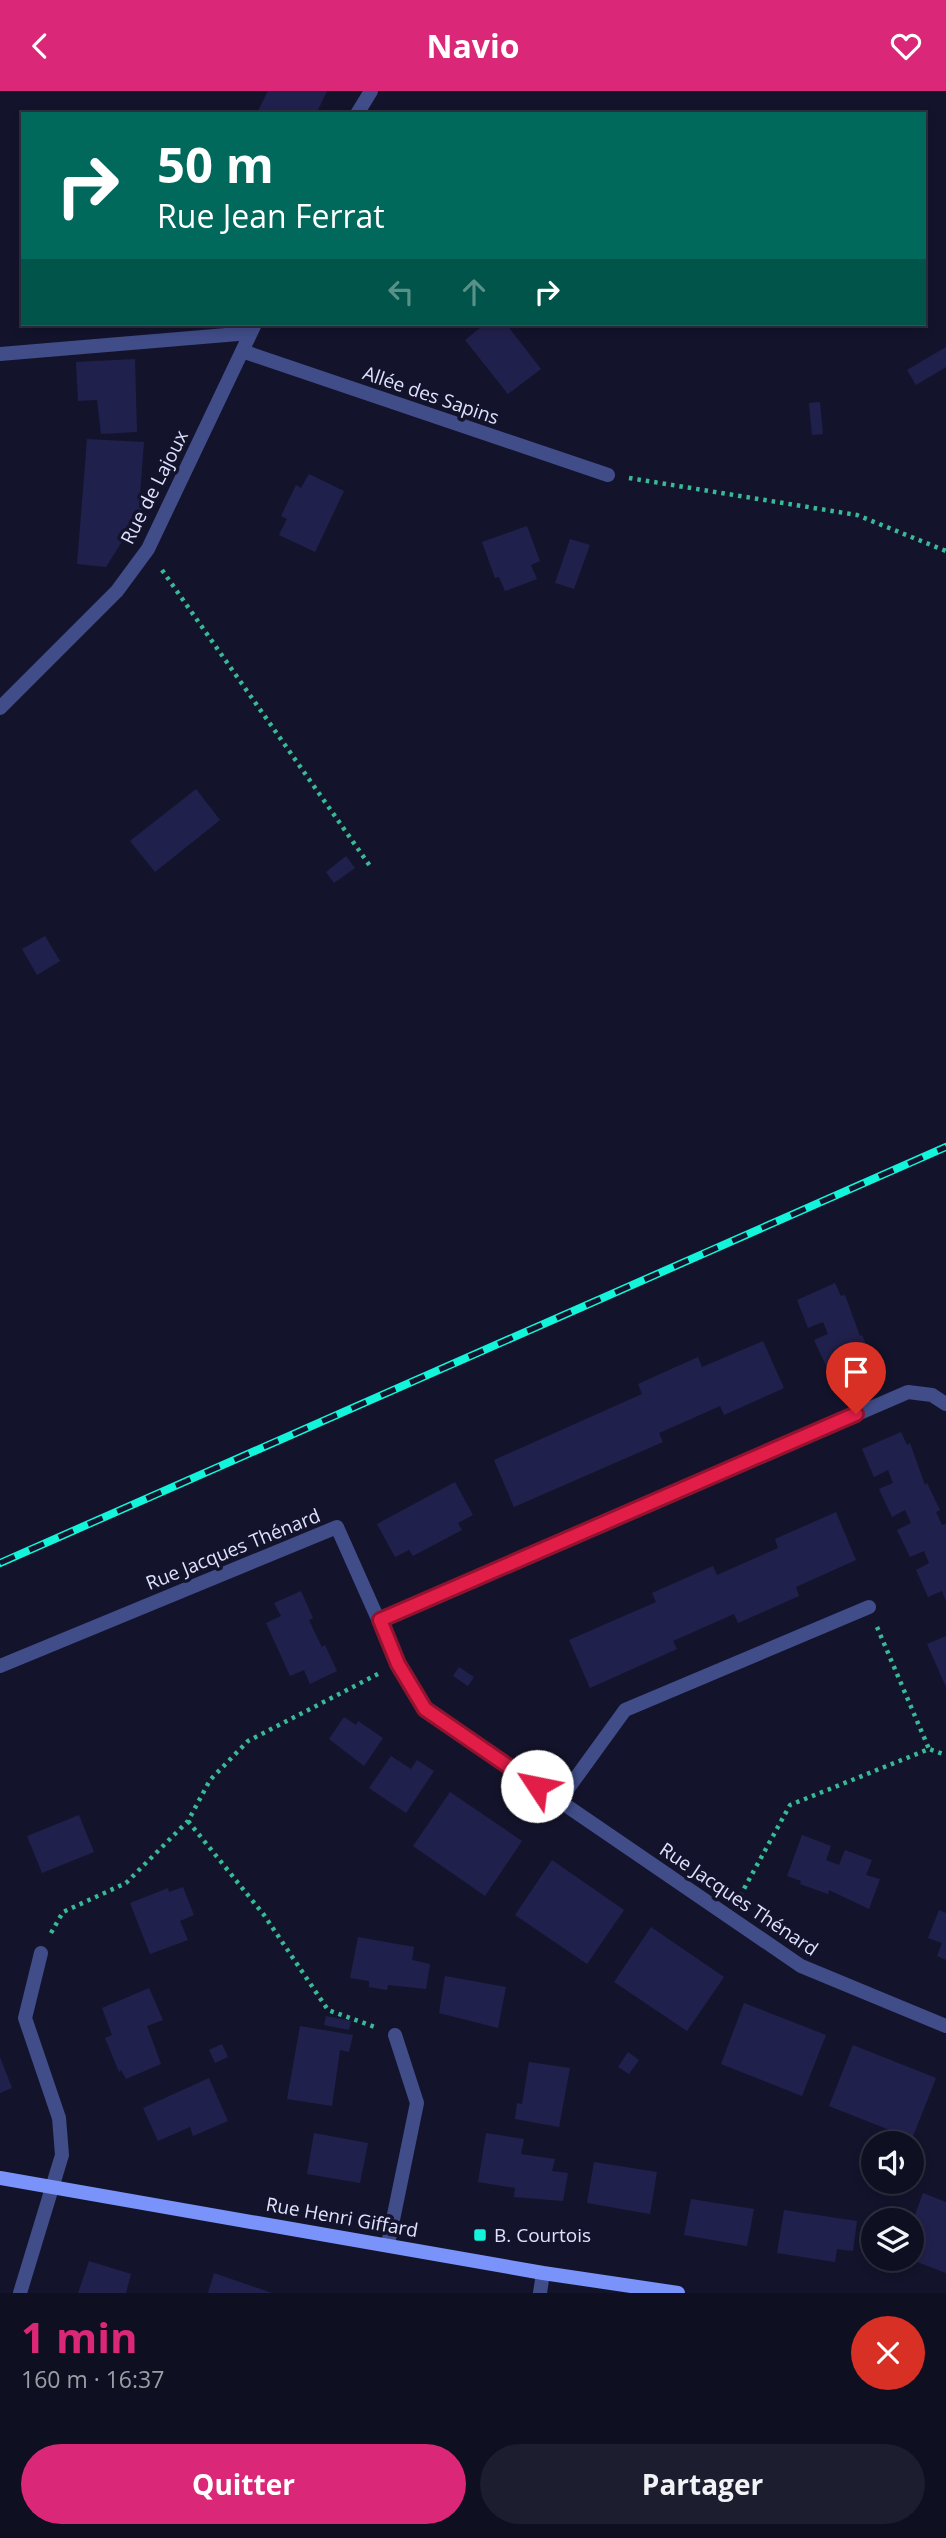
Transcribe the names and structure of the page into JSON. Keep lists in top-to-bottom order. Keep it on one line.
{"streets":{"street":["Allée des Sapins","Rue de Lajoux","Rue Jacques Thénard","Rue Henri Giffard"]},"crossings":[["Allée des Sapins","Rue de Lajoux"]],"places":{"transit":["B. Courtois"]},"page":{"header":"Navio","turn":["50 m","Rue Jean Ferrat"],"heading":["1 min","160 m · 16:37"],"buttons":["Quitter","Partager"]}}
